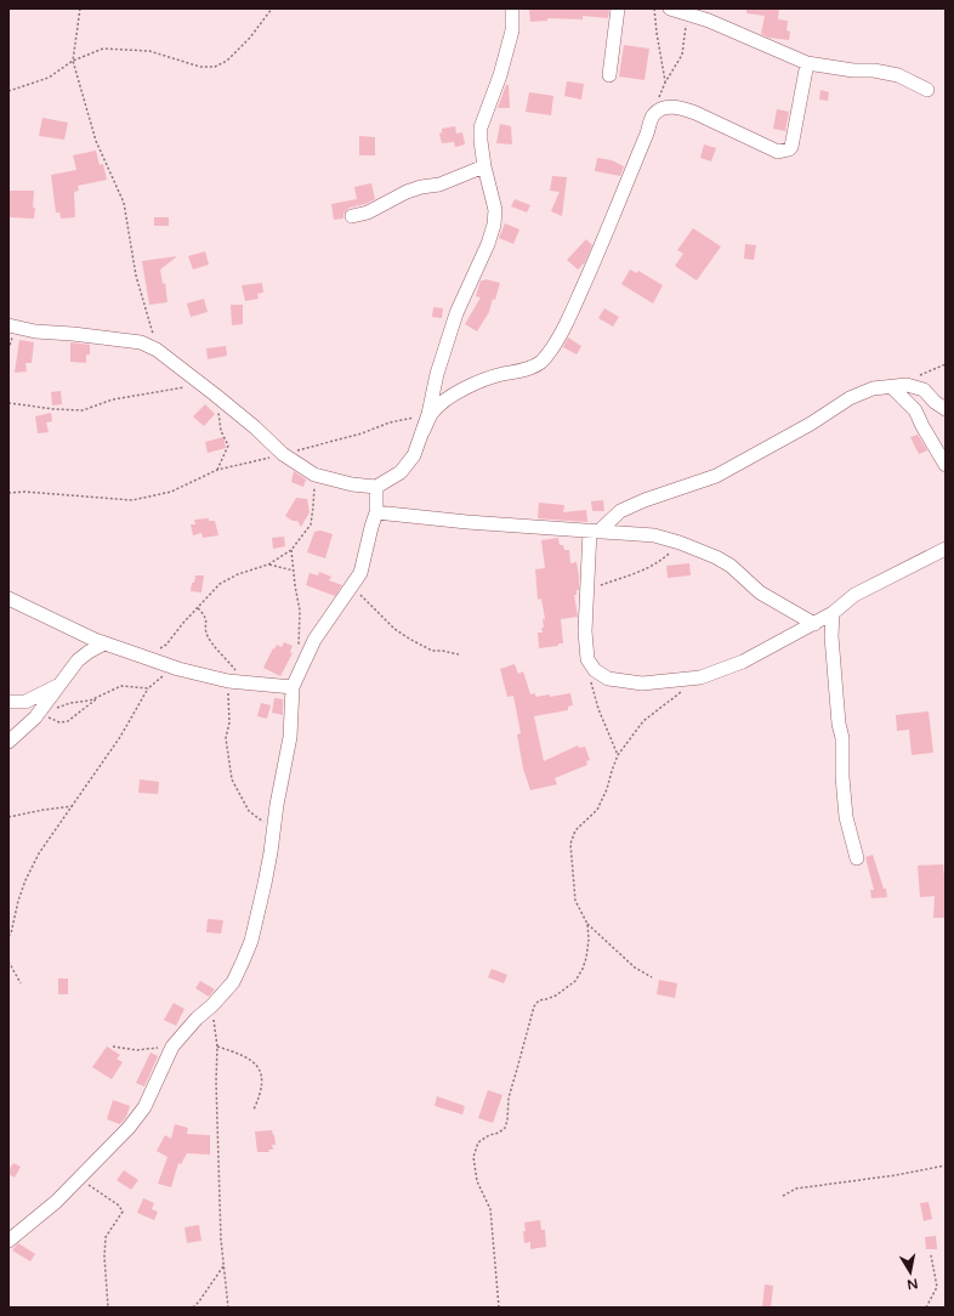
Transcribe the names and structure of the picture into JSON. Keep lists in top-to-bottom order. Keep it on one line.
{"north":"bottom"}
